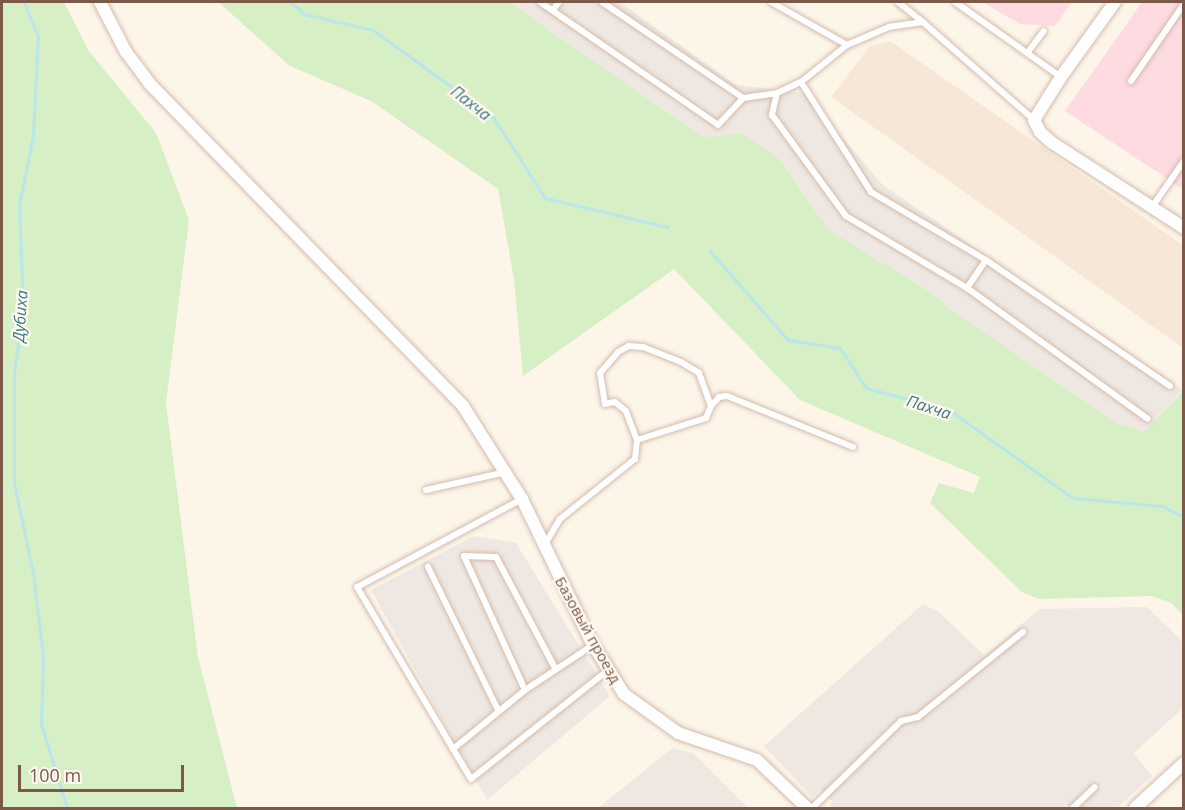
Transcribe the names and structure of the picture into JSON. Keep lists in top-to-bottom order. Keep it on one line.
{"streets":{"street":["Базовый проезд"]},"water":["Пахча","Дубиха"],"scale_bar":"100 m"}
